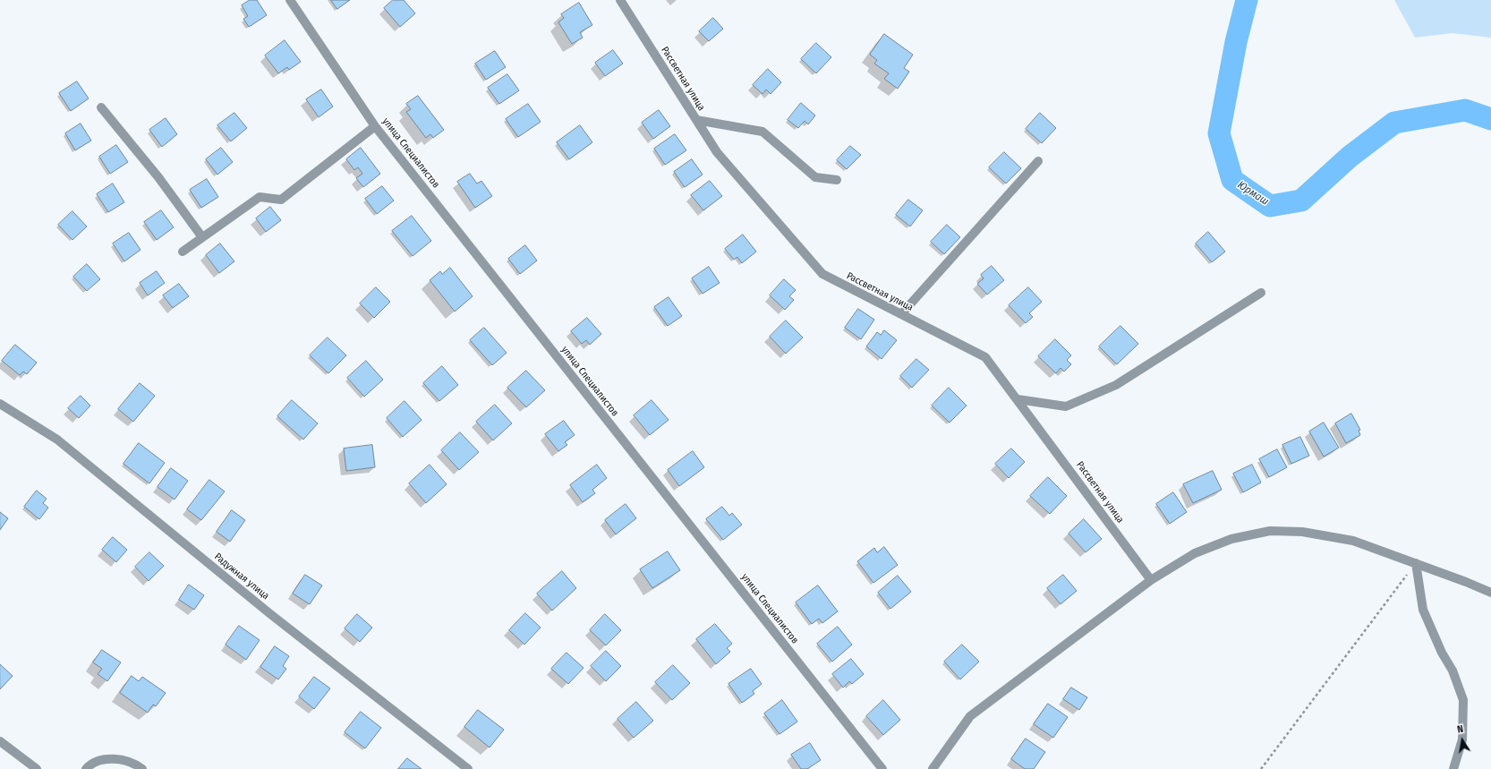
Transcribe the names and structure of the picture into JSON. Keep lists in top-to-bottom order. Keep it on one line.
{"streets":{"street":["Рассветная улица","улица Специалистов","Радужная улица"]},"water":["Юрмаш"],"north":"top"}
